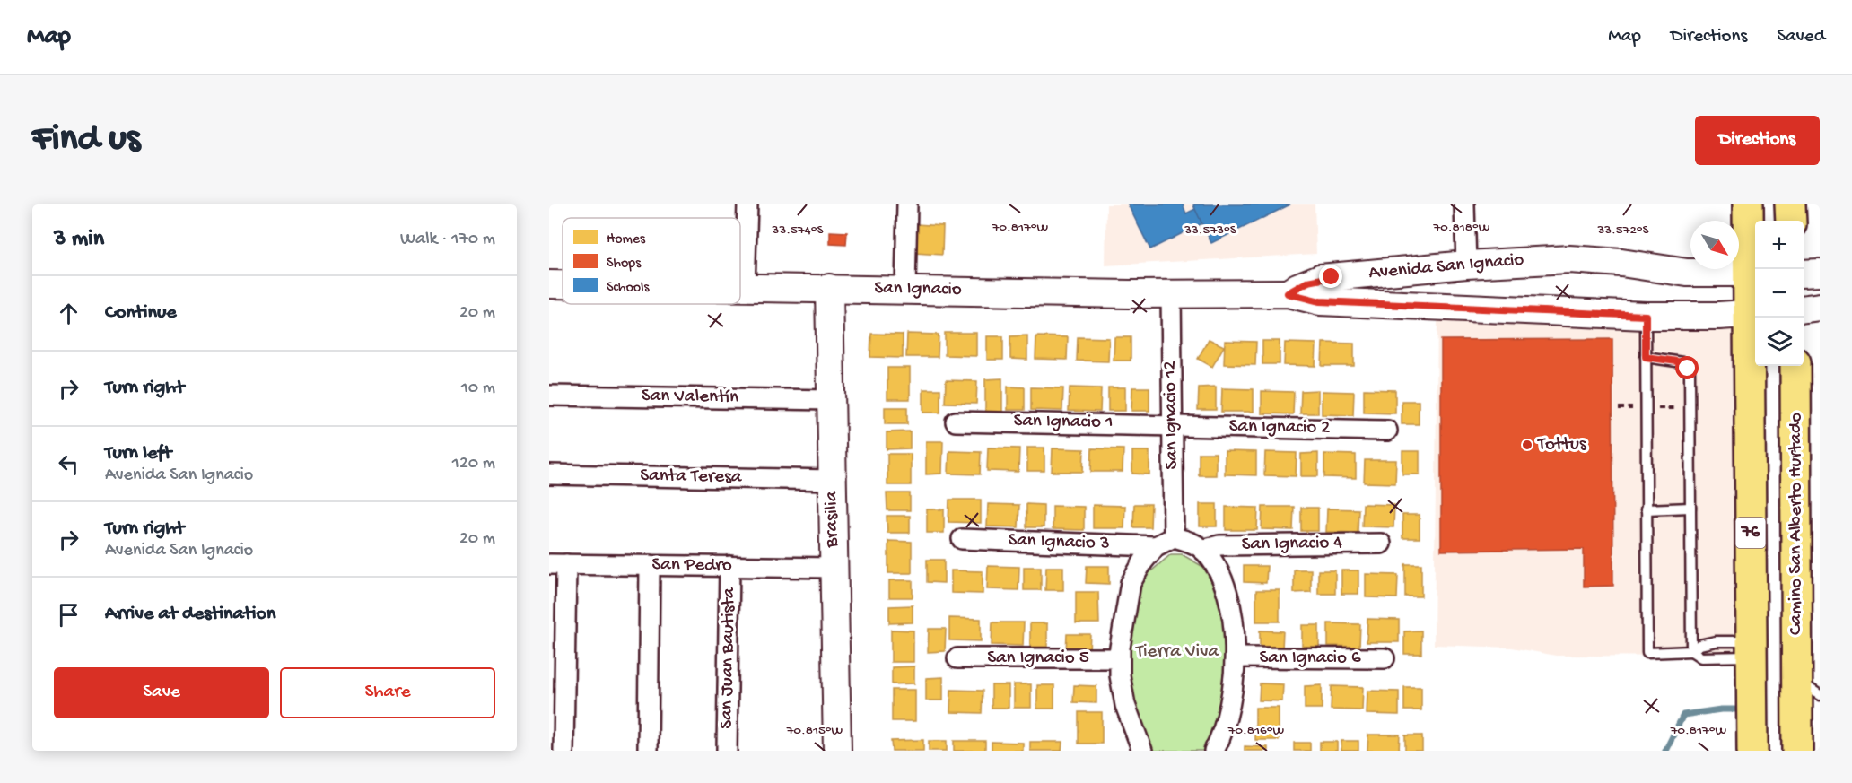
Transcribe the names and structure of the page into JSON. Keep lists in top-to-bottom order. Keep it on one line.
{"streets":{"main road":["Avenida San Ignacio","San Ignacio","Brasilia","Camino San Alberto Hurtado","76"],"street":["San Valentín","San Ignacio 12","San Ignacio 1","San Ignacio 2","Santa Teresa","San Ignacio 3","San Ignacio 4","San Pedro","San Juan Bautista","San Ignacio 5","San Ignacio 6"]},"crossings":[["Avenida San Ignacio","San Ignacio"],["Avenida San Ignacio","76"],["San Ignacio","San Ignacio 12"],["San Ignacio","Brasilia"],["San Valentín","Brasilia"],["San Ignacio 12","San Ignacio 1"],["San Ignacio 12","San Ignacio 2"],["San Ignacio 1","San Ignacio 2"],["Santa Teresa","Brasilia"],["Brasilia","San Pedro"],["San Pedro","San Juan Bautista"]],"parks":["Tierra Viva"],"places":["Tottus"],"legend":["Homes","Shops","Schools"],"north":"bottom right","page":{"header":"Map","nav":["Map","Directions","Saved"],"buttons":["Directions",["Save","Share"]],"title":"Find us","heading":["3 min","Walk · 170 m"],"map_buttons":["+","−"],"list":[["Continue","20 m"],["Turn right","10 m"],["Turn left","Avenida San Ignacio","120 m"],["Turn right","Avenida San Ignacio","20 m"],"Arrive at destination"]},"coordinates":["70.817°W","70.818°W","33.574°S","33.573°S","33.572°S","70.815°W","70.816°W"]}
